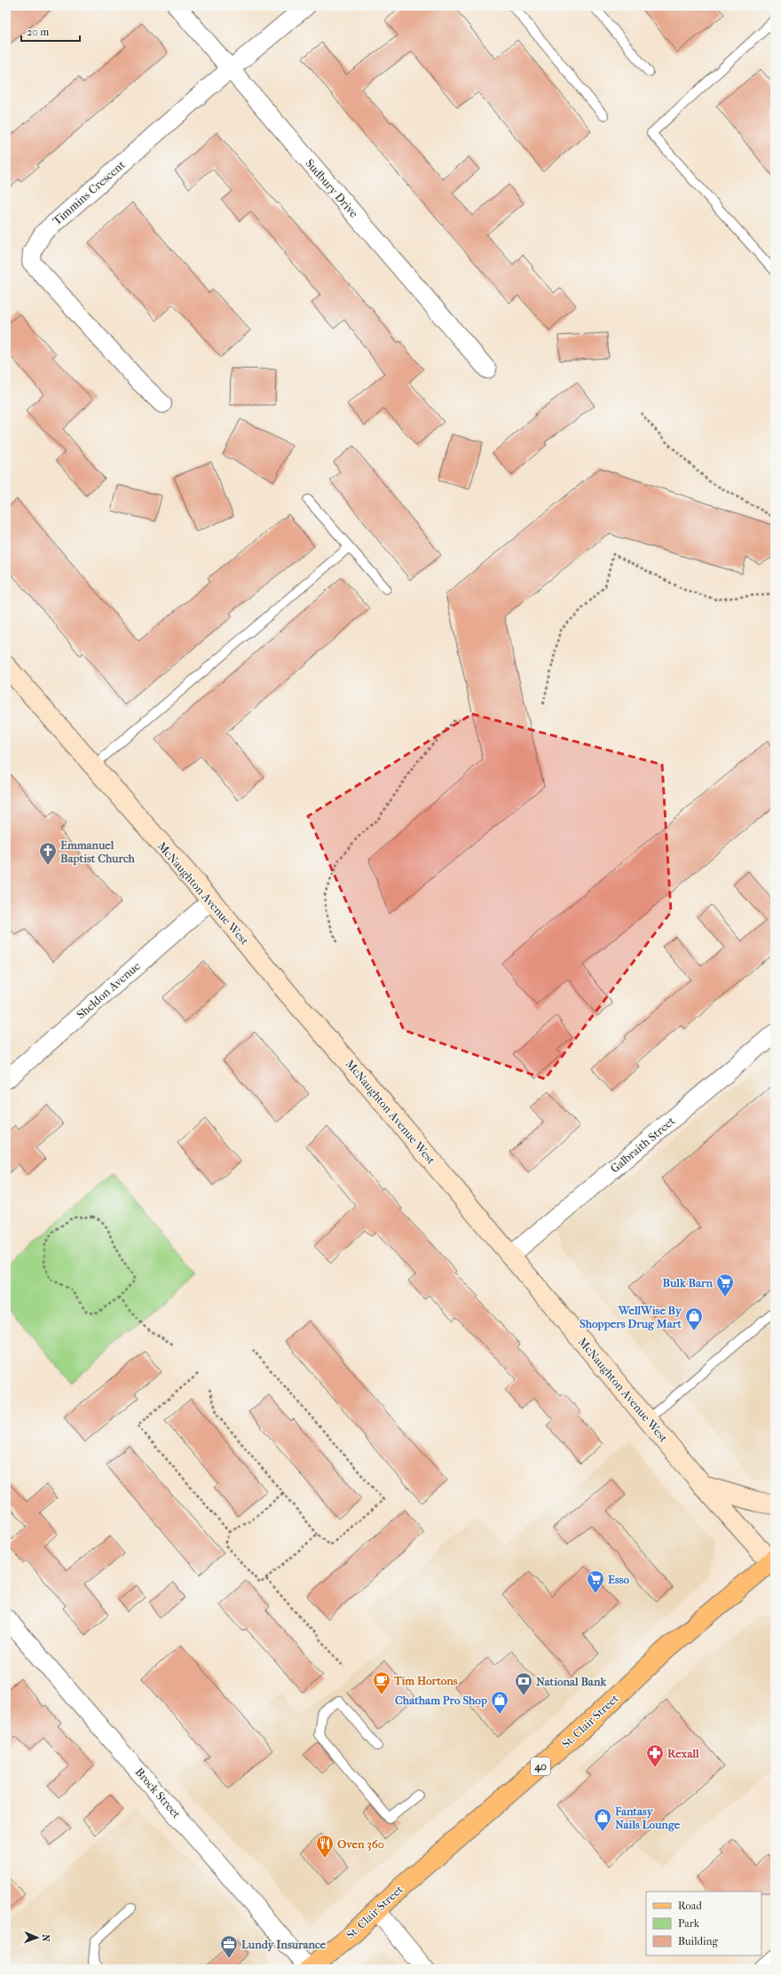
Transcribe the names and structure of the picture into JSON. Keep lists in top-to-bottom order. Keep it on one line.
{"streets":{"main road":["McNaughton Avenue West","St. Clair Street","40"],"street":["Sudbury Drive","Timmins Crescent","Sheldon Avenue","Galbraith Street","Brock Street"]},"crossings":[["Sudbury Drive","Timmins Crescent"],["McNaughton Avenue West","Sheldon Avenue"],["McNaughton Avenue West","Galbraith Street"],["McNaughton Avenue West","St. Clair Street"],["St. Clair Street","Brock Street"]],"places":{"church":["Emmanuel Baptist Church"],"supermarket":["Bulk Barn","Esso"],"shop":["WellWise By Shoppers Drug Mart","Chatham Pro Shop","Fantasy Nails Lounge"],"cafe":["Tim Hortons"],"bank":["National Bank"],"pharmacy":["Rexall"],"restaurant":["Oven 360"],"office":["Lundy Insurance"]},"legend":["Road","Park","Building"],"scale_bar":"20 m","north":"right"}
